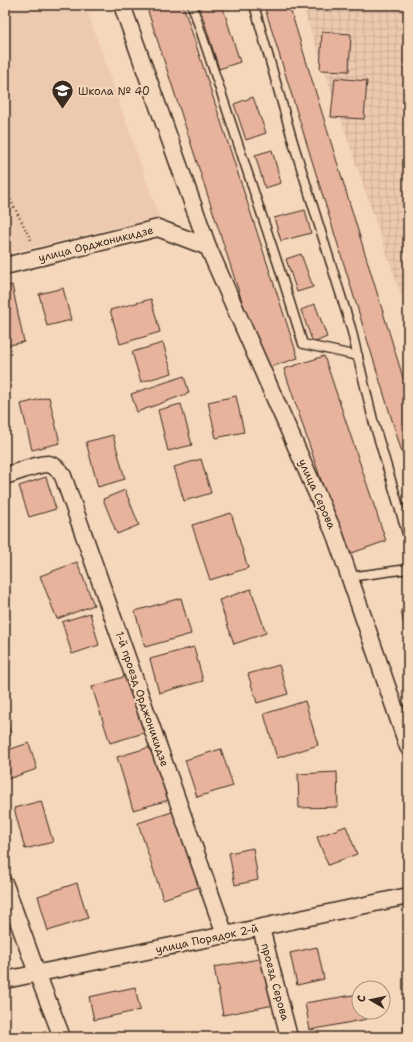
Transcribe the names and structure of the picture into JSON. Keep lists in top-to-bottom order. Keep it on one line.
{"streets":{"street":["улица Орджоникидзе","улица Серова","1-й проезд Орджоникидзе","улица Порядок 2-й","проезд Серова"]},"crossings":[["улица Орджоникидзе","улица Серова"],["1-й проезд Орджоникидзе","улица Порядок 2-й"],["улица Порядок 2-й","проезд Серова"]],"places":{"school or university":["Школа № 40"]},"north":"left"}
